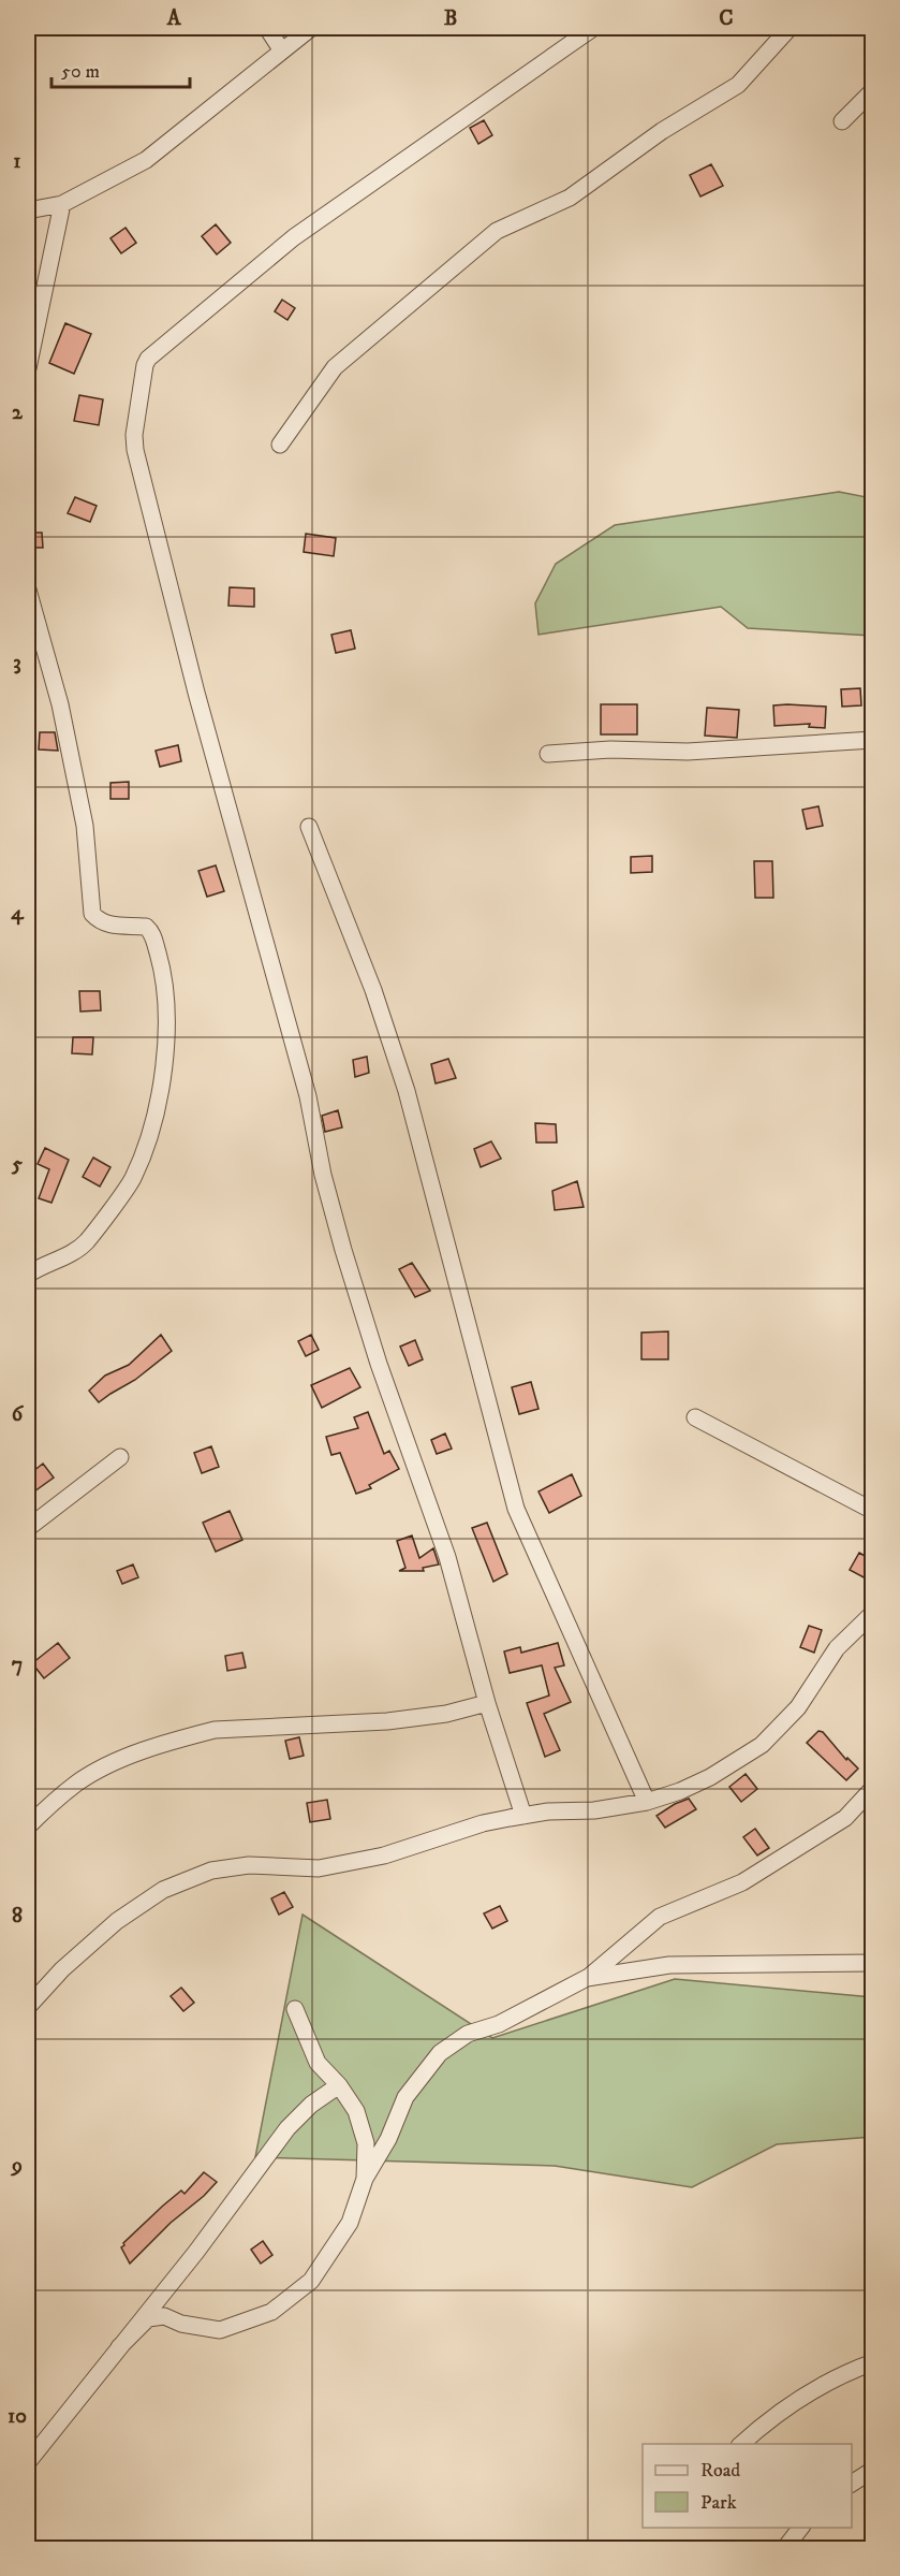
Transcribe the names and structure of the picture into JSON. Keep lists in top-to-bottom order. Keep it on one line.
{"legend":["Road","Park"],"scale_bar":"50 m","grid":{"columns":["A","B","C"],"rows":["1","2","3","4","5","6","7","8","9","10"]}}
